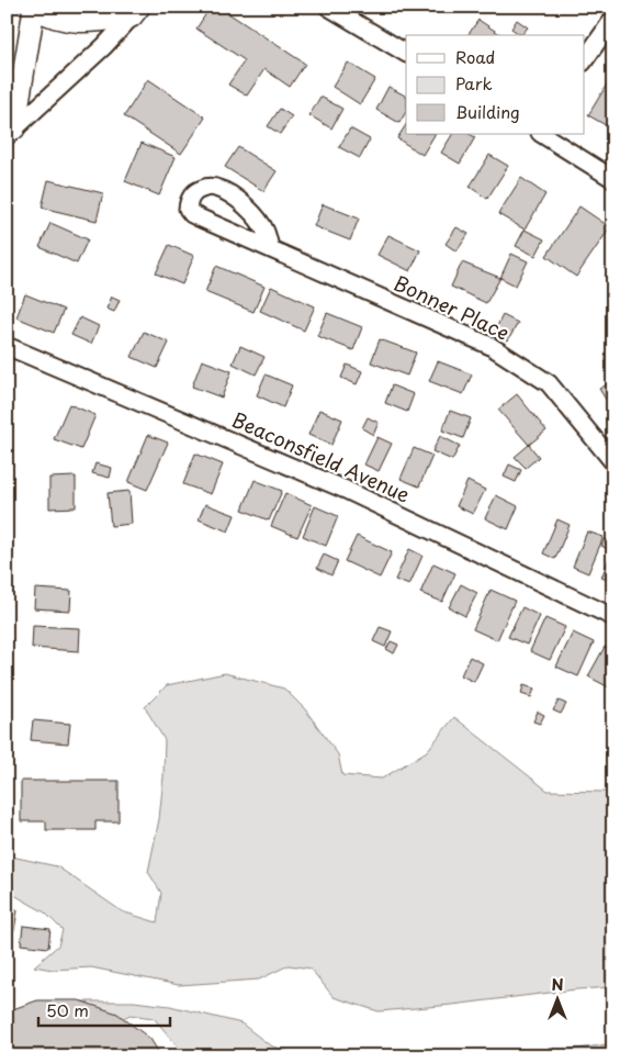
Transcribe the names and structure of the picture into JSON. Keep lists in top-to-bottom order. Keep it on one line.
{"streets":{"street":["Bonner Place","Beaconsfield Avenue"]},"legend":["Road","Park","Building"],"scale_bar":"50 m","north":"top"}
